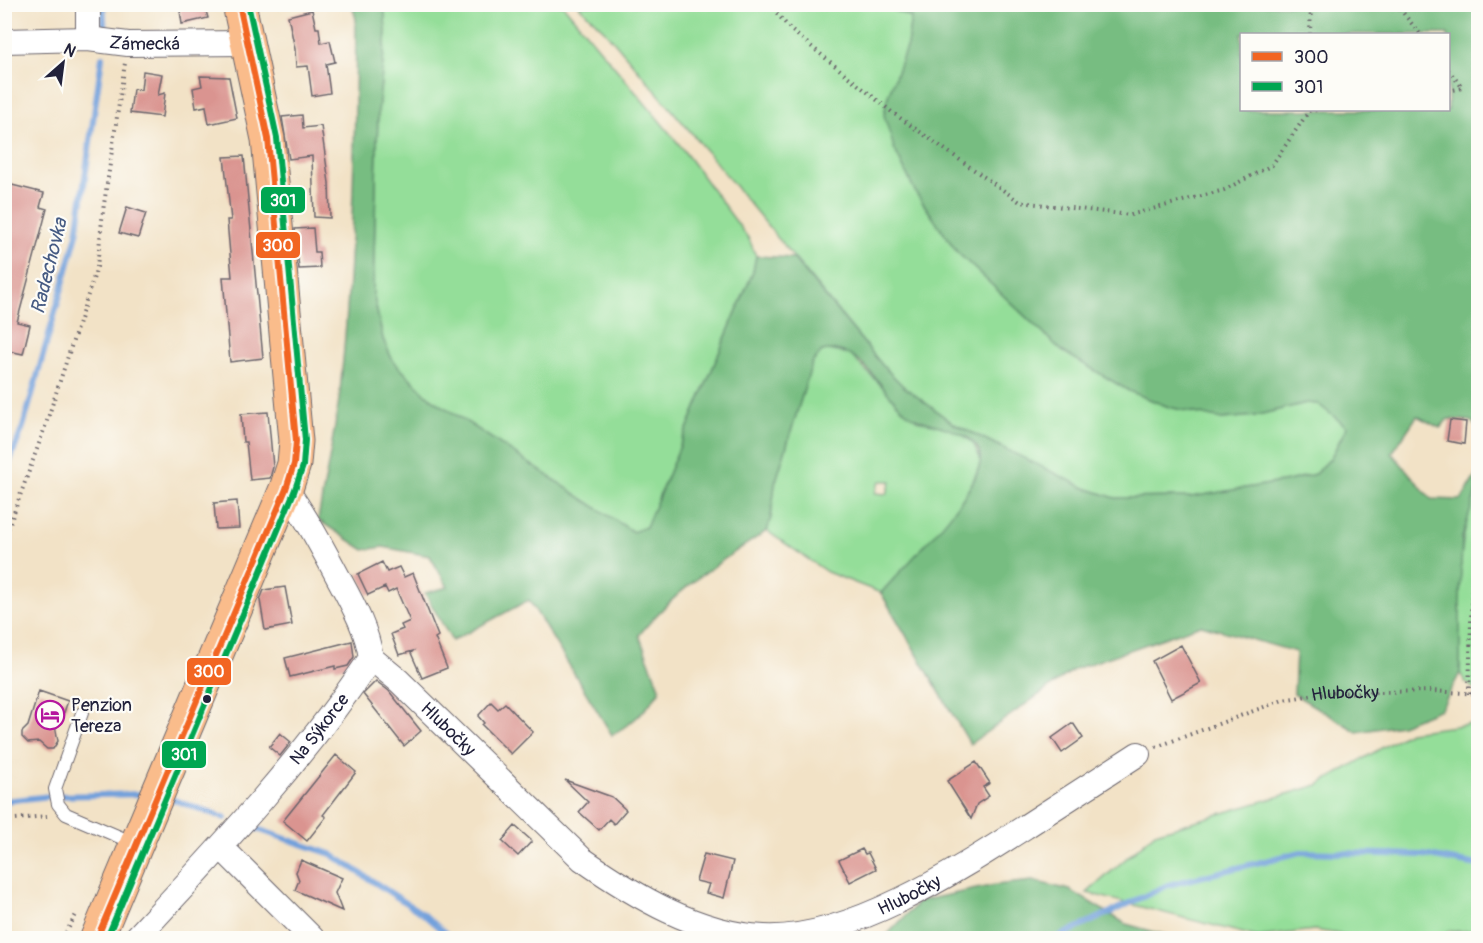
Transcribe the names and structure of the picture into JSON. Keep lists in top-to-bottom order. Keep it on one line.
{"streets":{"street":["Zámecká","Hlubočky","Na Sýkorce"]},"crossings":[["Hlubočky","Na Sýkorce"]],"water":["Radechovka"],"places":{"hotel":["Penzion Tereza"]},"lines":["transit line 300","transit line 301"],"legend":["300","301"],"north":"top right"}
